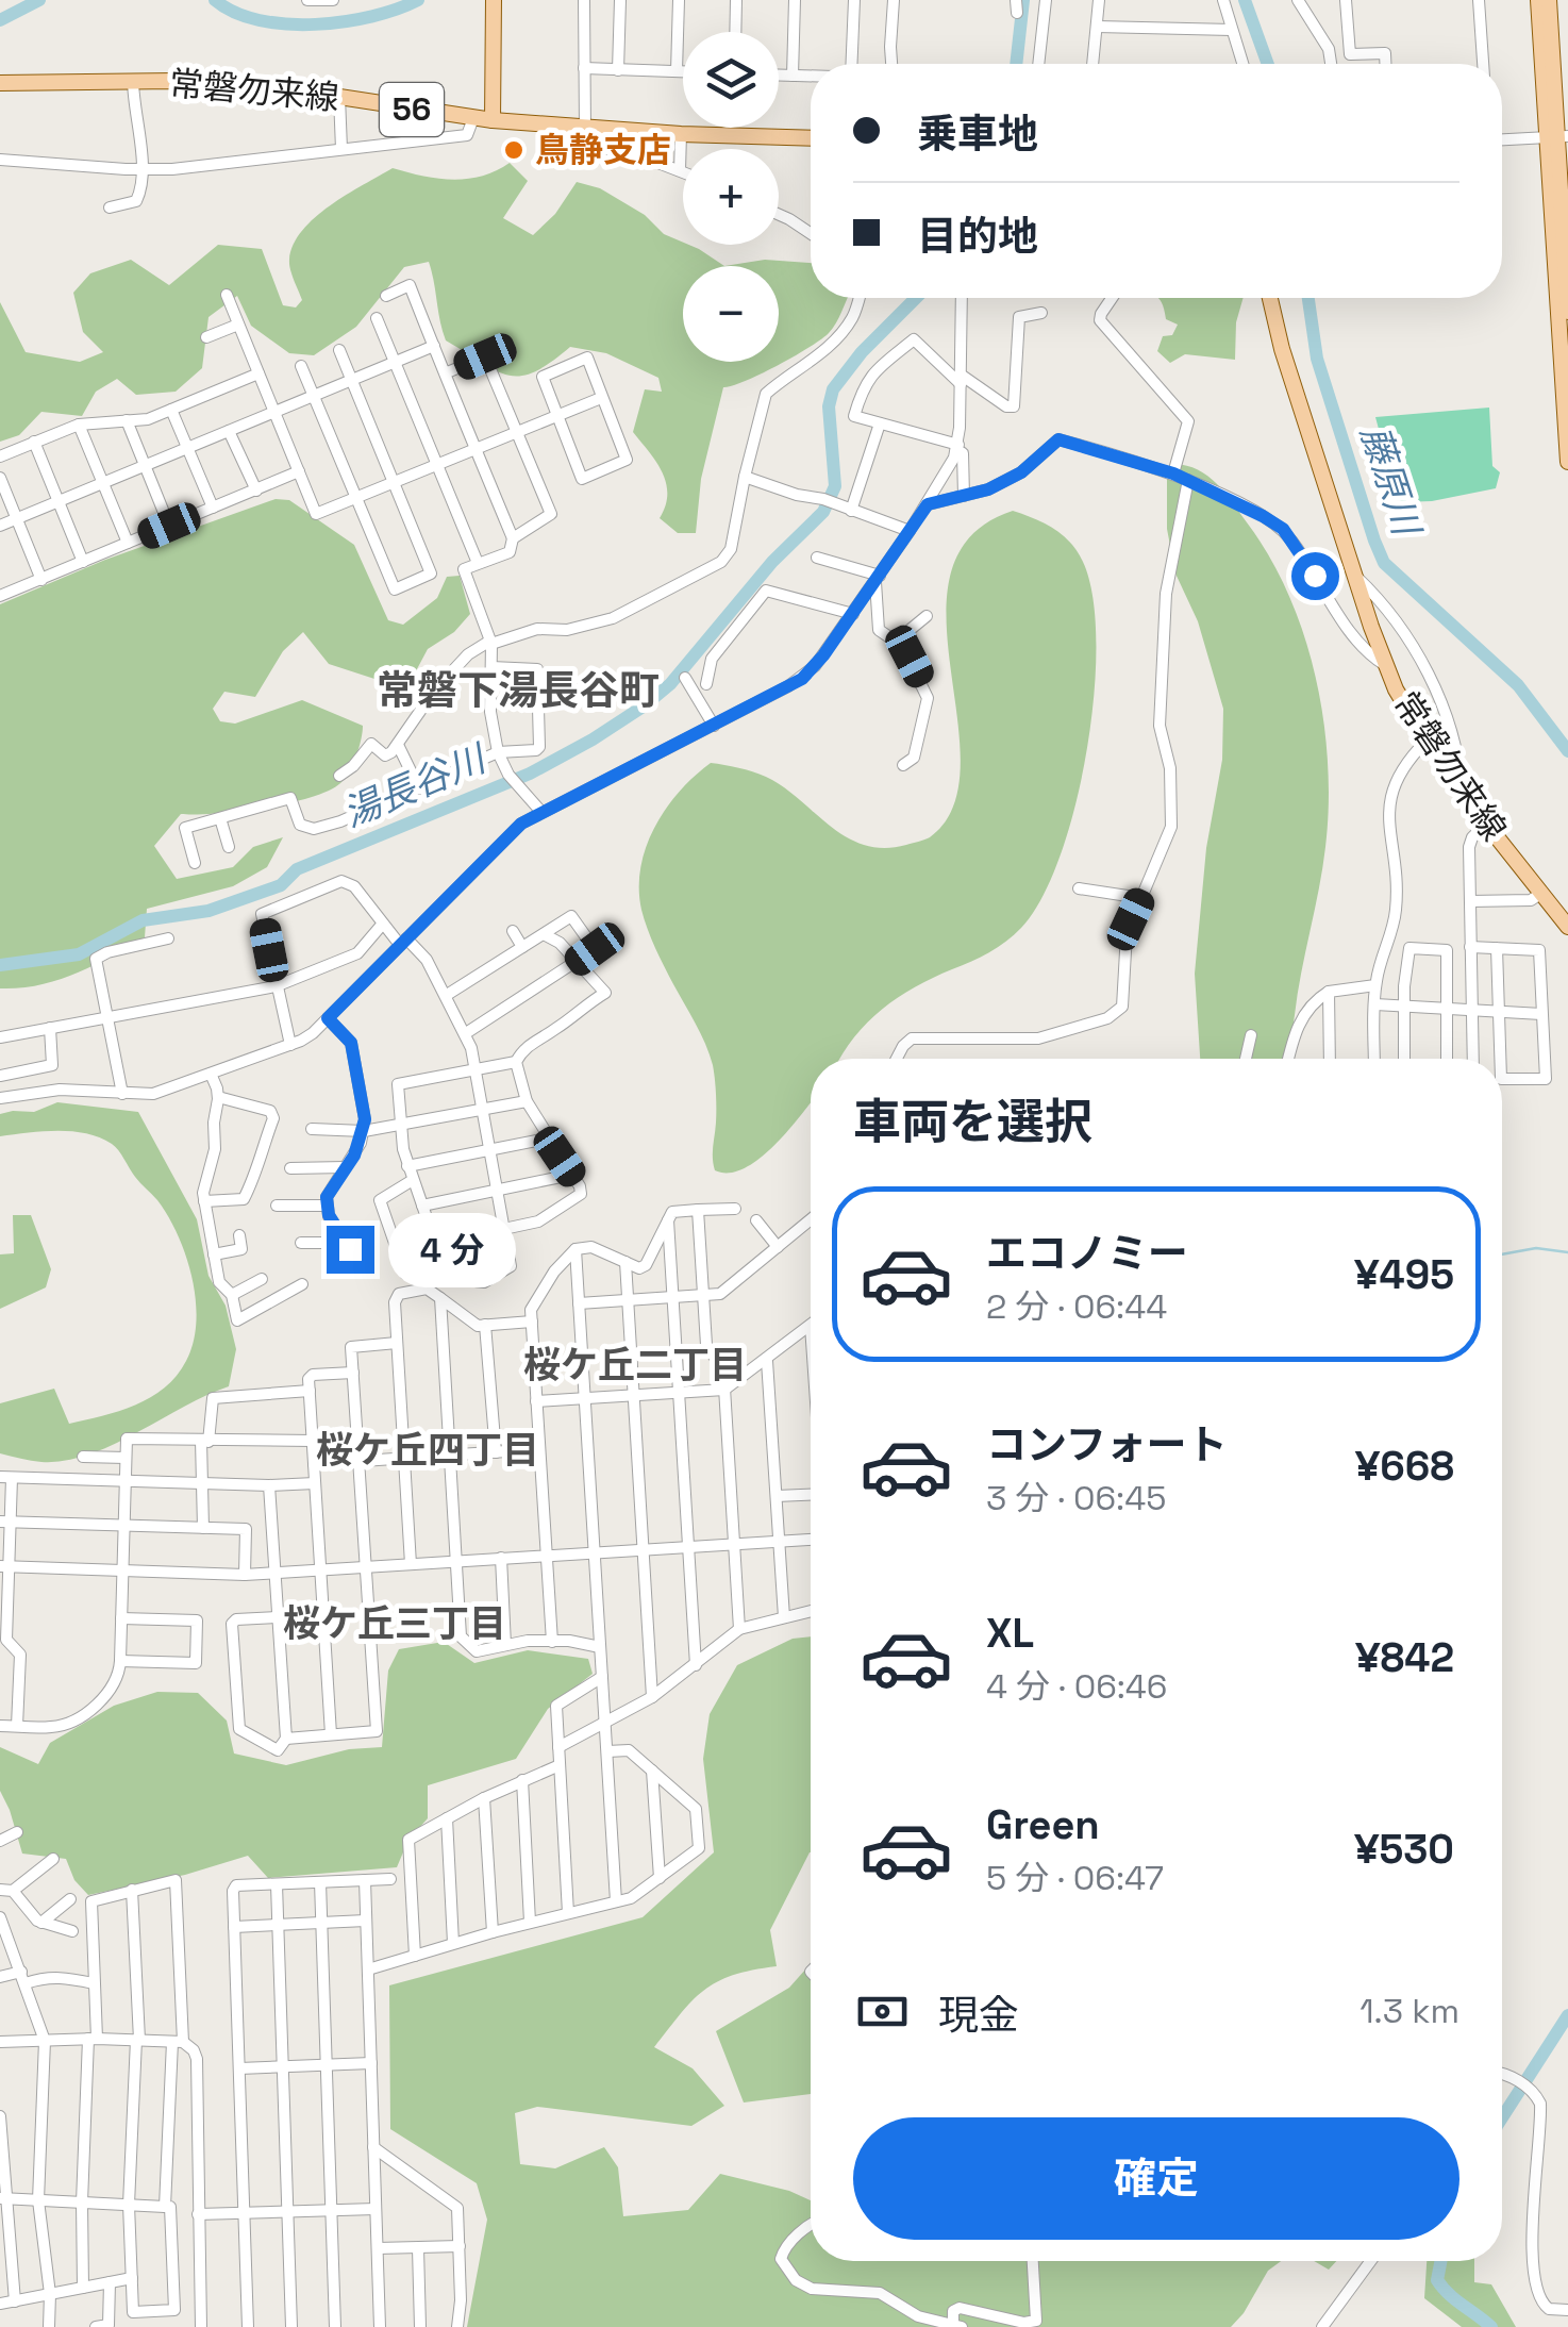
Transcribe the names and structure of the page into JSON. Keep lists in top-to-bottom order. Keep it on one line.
{"streets":{"main road":["常磐勿来線","56"]},"districts":["常磐下湯長谷町","桜ケ丘二丁目","桜ケ丘四丁目","桜ケ丘三丁目"],"water":["藤原川","湯長谷川"],"places":["鳥静支店"],"page":{"map_buttons":["+","−"],"banner":["乗車地","目的地"],"heading":"車両を選択","list":[{"name":"エコノミー","note":"2 分 · 06:44","value":"¥495"},{"name":"コンフォート","note":"3 分 · 06:45","value":"¥668"},{"name":"XL","note":"4 分 · 06:46","value":"¥842"},{"name":"Green","note":"5 分 · 06:47","value":"¥530"}],"bubble":"4 分","pay":["現金","1.3 km"],"buttons":"確定"}}
